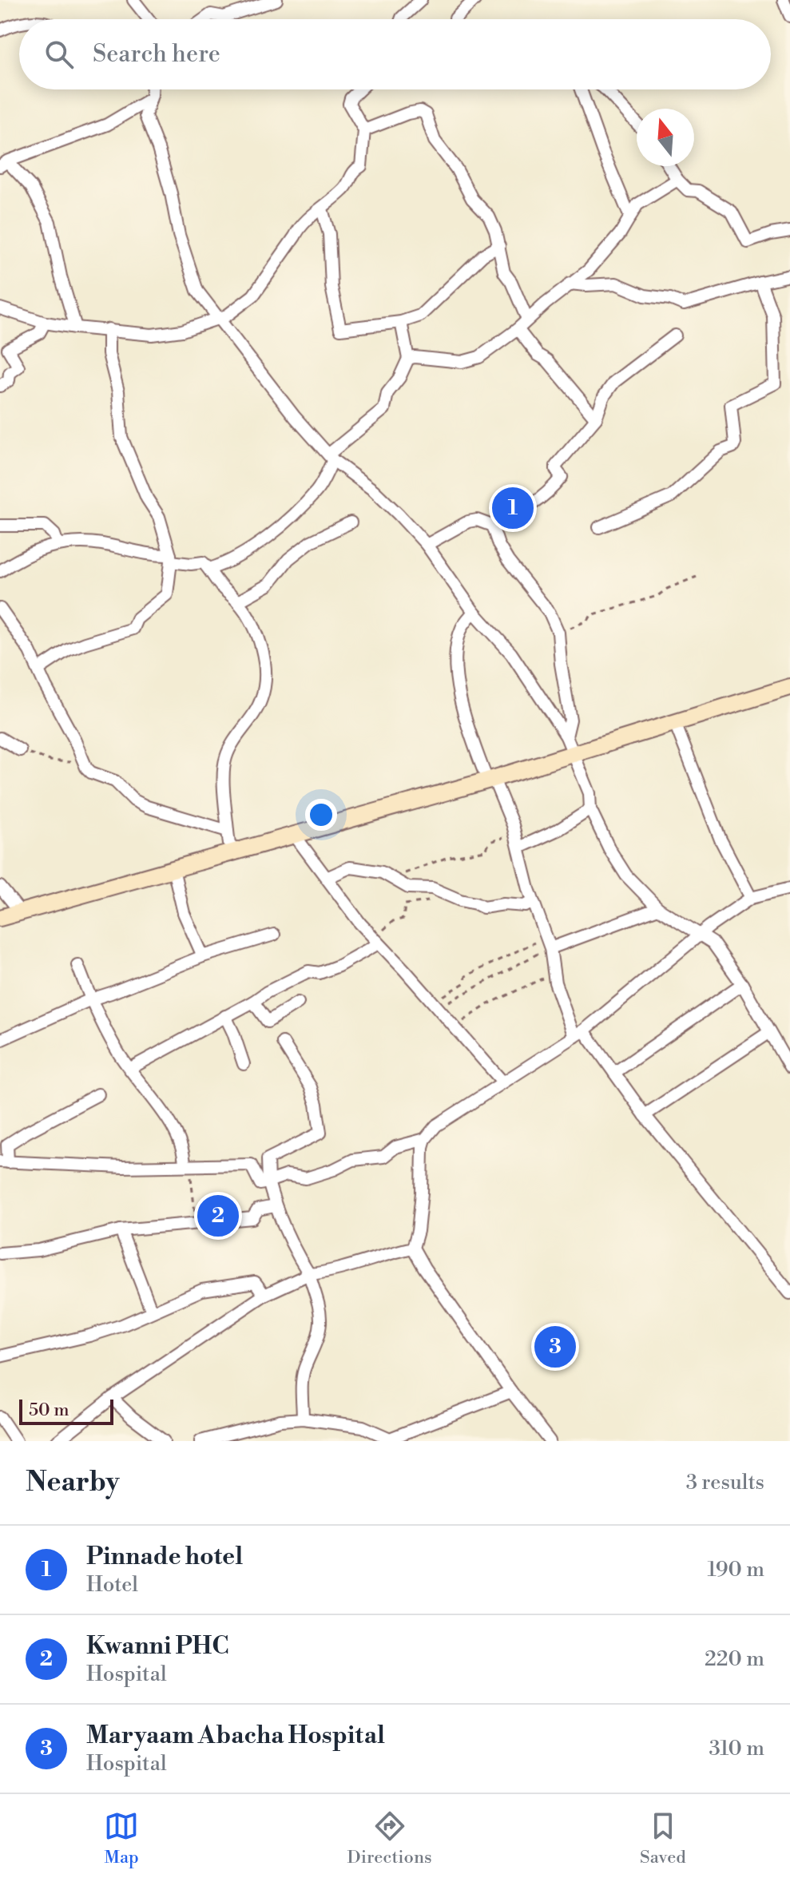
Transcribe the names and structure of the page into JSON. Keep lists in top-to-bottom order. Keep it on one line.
{"scale_bar":"50 m","north":"top","page":{"search":"Search here","pins":["1","2","3"],"scale":"50 m","heading":["Nearby","3 results"],"list":[{"mark":"1","name":"Pinnade hotel","note":"Hotel","value":"190 m"},{"mark":"2","name":"Kwanni PHC","note":"Hospital","value":"220 m"},{"mark":"3","name":"Maryaam Abacha Hospital","note":"Hospital","value":"310 m"}],"nav":["Map","Directions","Saved"]}}
